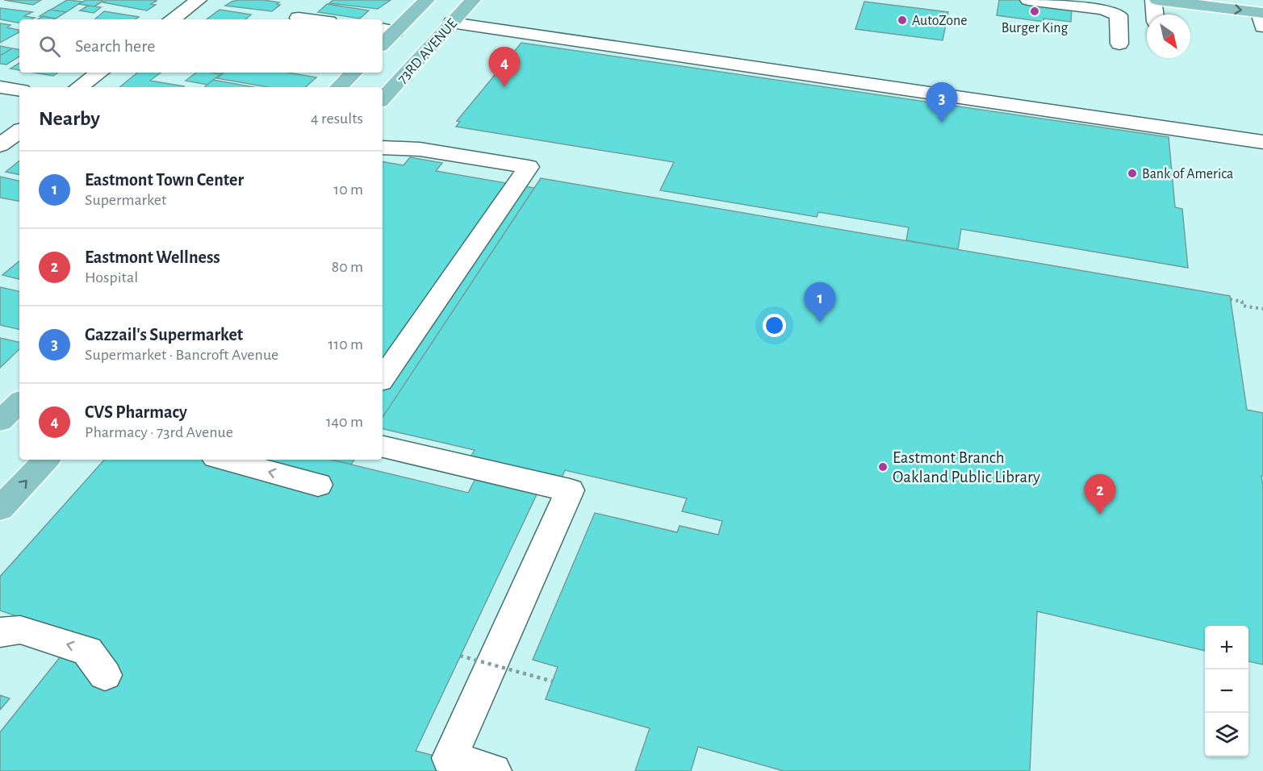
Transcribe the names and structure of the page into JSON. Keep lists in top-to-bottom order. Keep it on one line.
{"streets":{"main road":["73RD AVENUE"]},"places":["Burger King","AutoZone","Bank of America","Eastmont Branch Oakland Public Library"],"north":"bottom right","page":{"search":"Search here","pins":["4","3","1","2"],"heading":["Nearby","4 results"],"list":[{"mark":"1","name":"Eastmont Town Center","note":"Supermarket","value":"10 m"},{"mark":"2","name":"Eastmont Wellness","note":"Hospital","value":"80 m"},{"mark":"3","name":"Gazzail's Supermarket","note":"Supermarket · Bancroft Avenue","value":"110 m"},{"mark":"4","name":"CVS Pharmacy","note":"Pharmacy · 73rd Avenue","value":"140 m"}],"map_buttons":["+","−"]}}
